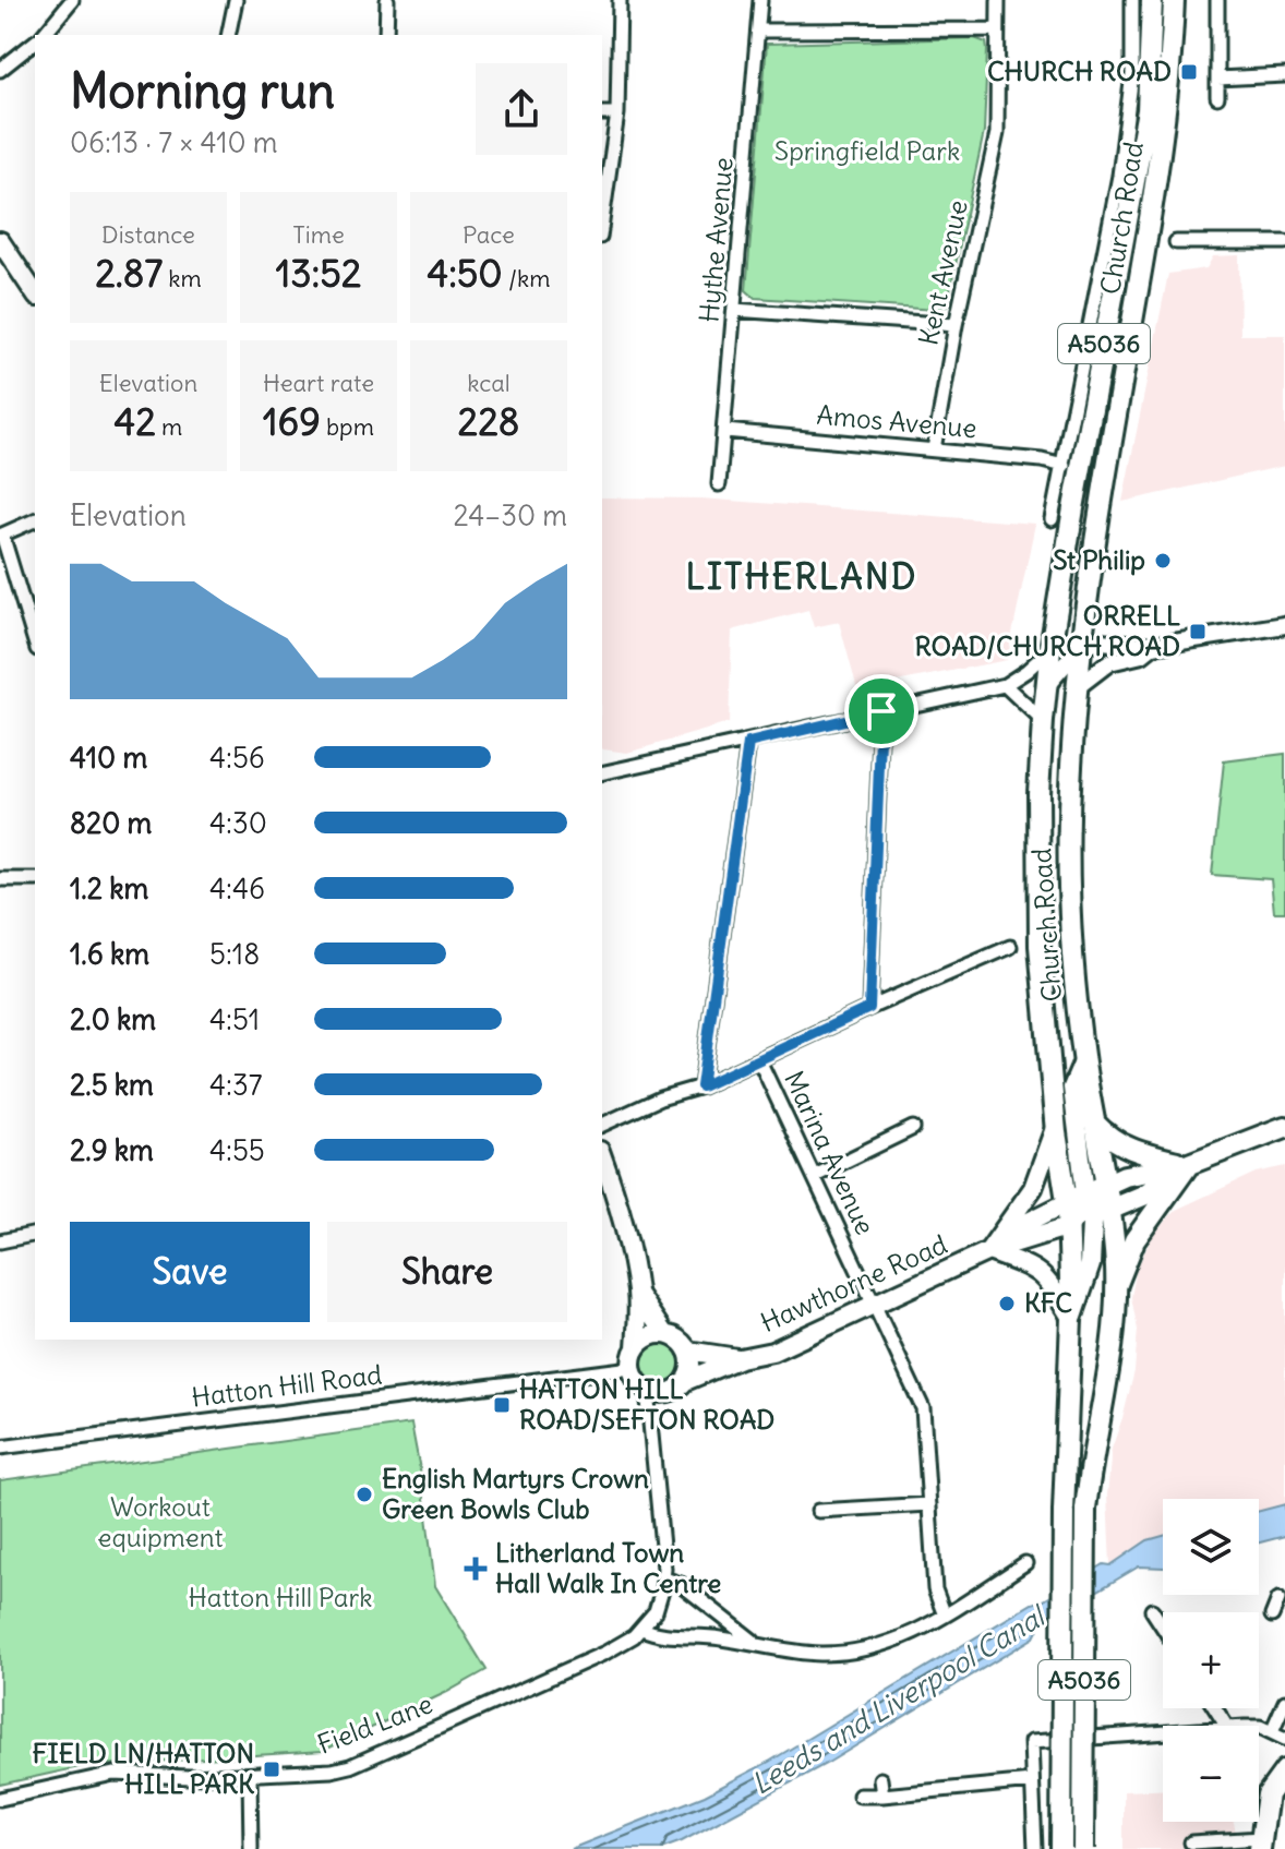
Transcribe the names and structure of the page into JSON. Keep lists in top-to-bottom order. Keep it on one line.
{"streets":{"main road":["Church Road","A5036","Hawthorne Road"],"street":["Hythe Avenue","Kent Avenue","Amos Avenue","Marina Avenue","Hatton Hill Road","Field Lane"]},"crossings":[["Church Road","Amos Avenue"],["Church Road","Hawthorne Road"],["Hythe Avenue","Amos Avenue"],["Kent Avenue","Amos Avenue"],["Marina Avenue","Hawthorne Road"],["Hawthorne Road","Hatton Hill Road"]],"districts":["LITHERLAND"],"water":["Leeds and Liverpool Canal"],"parks":["Springfield Park","Workout equipment","Hatton Hill Park"],"places":{"transit":["CHURCH ROAD","ORRELL ROAD/CHURCH ROAD","HATTON HILL ROAD/SEFTON ROAD","FIELD LN/HATTON HILL PARK"],"other":["St Philip","KFC","English Martyrs Crown Green Bowls Club"],"health":["Litherland Town Hall Walk In Centre"]},"page":{"heading":["Morning run","06:13 · 7 × 410 m"],"stats":[["Distance","2.87 km"],["Time","13:52"],["Pace","4:50 /km"],["Elevation","42 m"],["Heart rate","169 bpm"],["kcal","228"]],"chart":["Elevation","24–30 m"],"list":[{"name":"410 m","note":"4:56"},{"name":"820 m","note":"4:30"},{"name":"1.2 km","note":"4:46"},{"name":"1.6 km","note":"5:18"},{"name":"2.0 km","note":"4:51"},{"name":"2.5 km","note":"4:37"},{"name":"2.9 km","note":"4:55"}],"buttons":["Save","Share"],"map_buttons":["+","−"]}}
